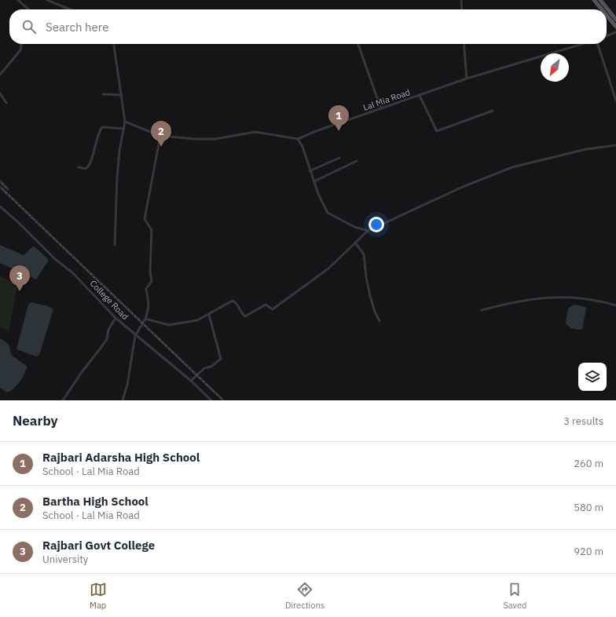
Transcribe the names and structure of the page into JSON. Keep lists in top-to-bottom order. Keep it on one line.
{"streets":{"street":["Lal Mia Road","College Road"]},"north":"bottom left","page":{"search":"Search here","pins":["1","2","3"],"heading":["Nearby","3 results"],"list":[{"mark":"1","name":"Rajbari Adarsha High School","note":"School · Lal Mia Road","value":"260 m"},{"mark":"2","name":"Bartha High School","note":"School · Lal Mia Road","value":"580 m"},{"mark":"3","name":"Rajbari Govt College","note":"University","value":"920 m"}],"nav":["Map","Directions","Saved"]}}
